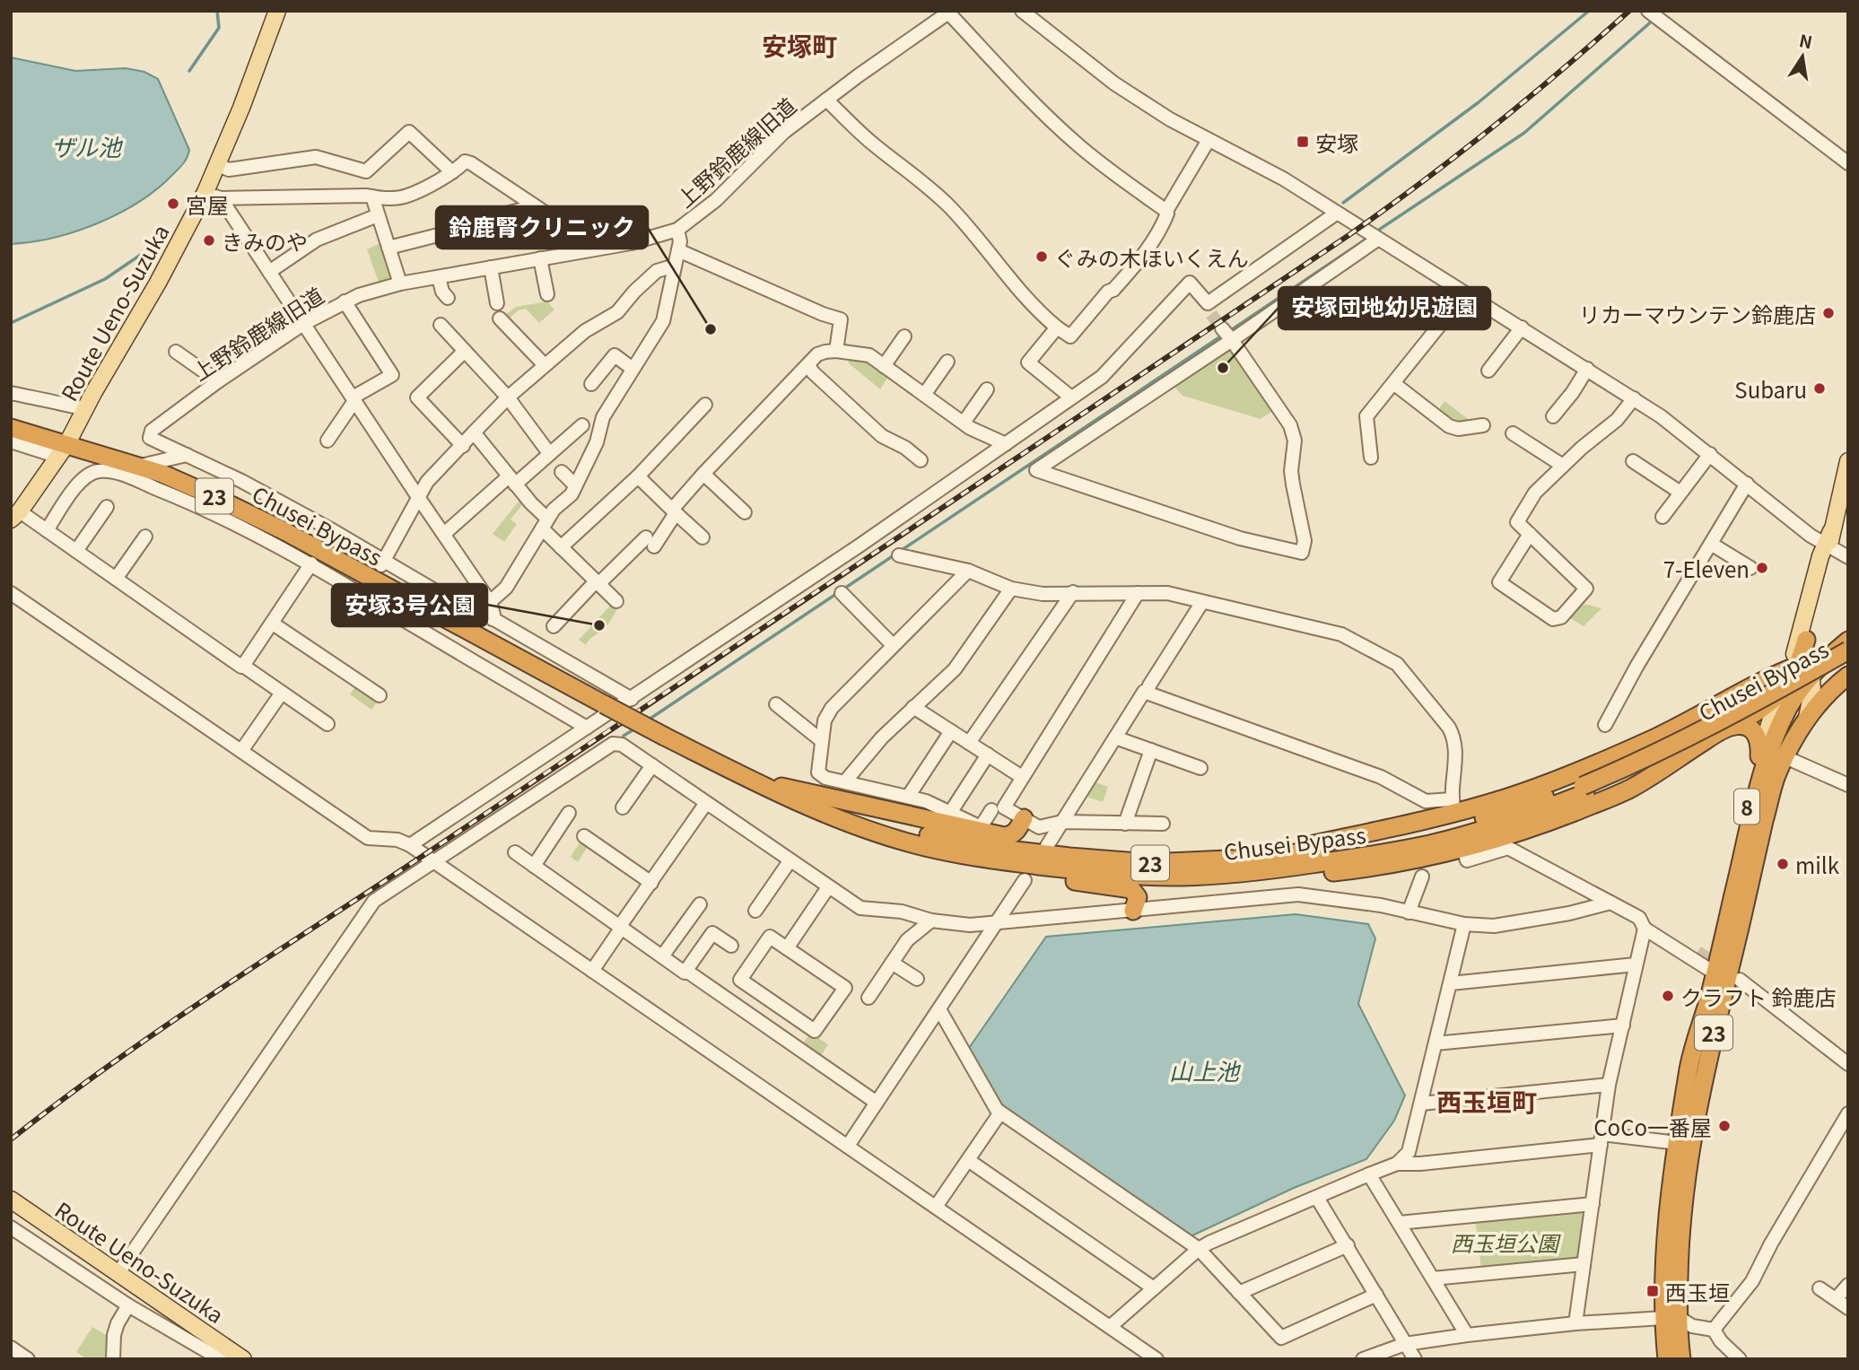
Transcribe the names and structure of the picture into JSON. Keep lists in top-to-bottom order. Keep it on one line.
{"streets":{"highway":["23","Chusei Bypass"],"main road":["Route Ueno-Suzuka","8"],"street":["上野鈴鹿線旧道"]},"crossings":[["Route Ueno-Suzuka","Chusei Bypass"],["23","8"]],"districts":["安塚町","西玉垣町"],"water":["ザル池","山上池"],"parks":["西玉垣公園"],"places":{"transit":["安塚","西玉垣"],"other":["宮屋","きみのや","ぐみの木ほいくえん","リカーマウンテン鈴鹿店","鈴鹿腎クリニック","安塚団地幼児遊園","Subaru","7-Eleven","安塚3号公園","milk","クラフト 鈴鹿店","CoCo一番屋"]},"north":"top"}
